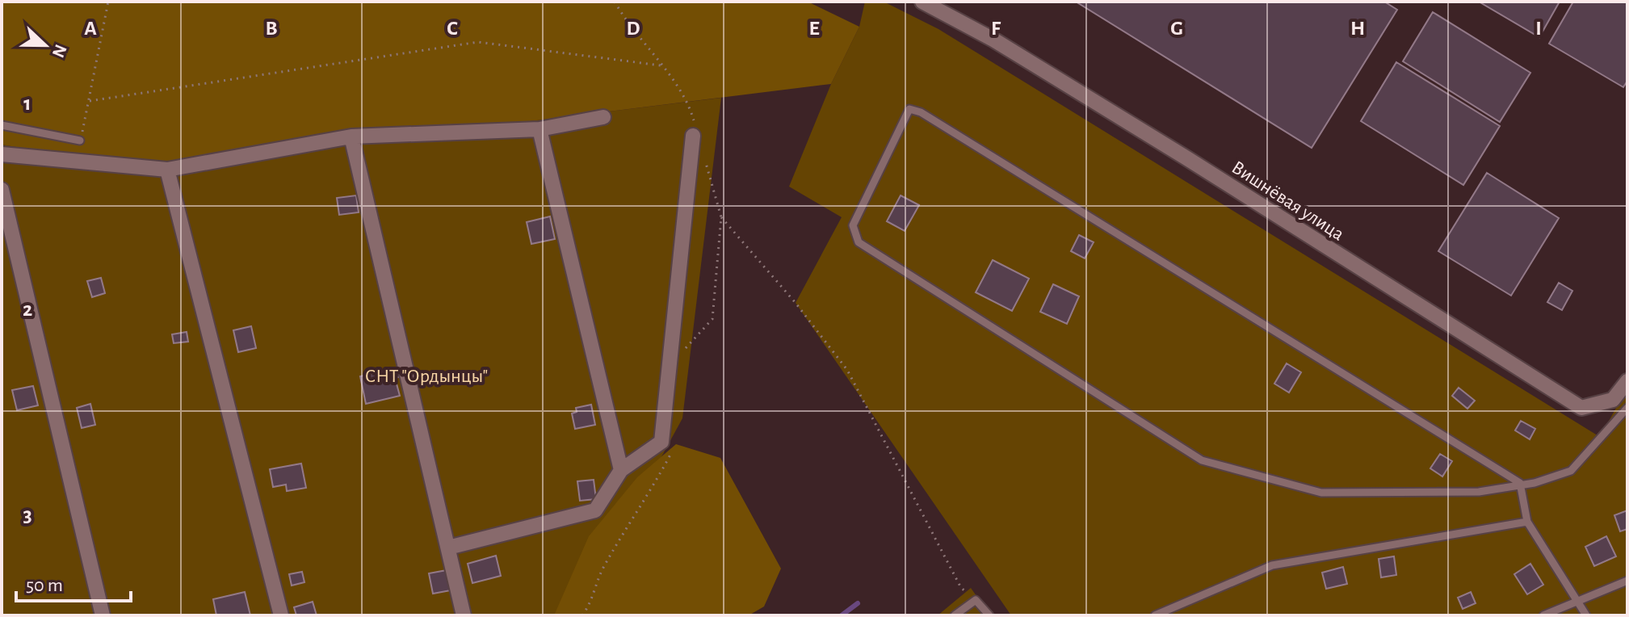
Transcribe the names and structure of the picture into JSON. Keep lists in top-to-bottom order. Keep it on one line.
{"streets":{"street":["Вишнёвая улица"]},"parks":["СНТ \"Ордынцы\""],"scale_bar":"50 m","north":"right","grid":{"columns":["A","B","C","D","E","F","G","H","I"],"rows":["1","2","3"]}}
